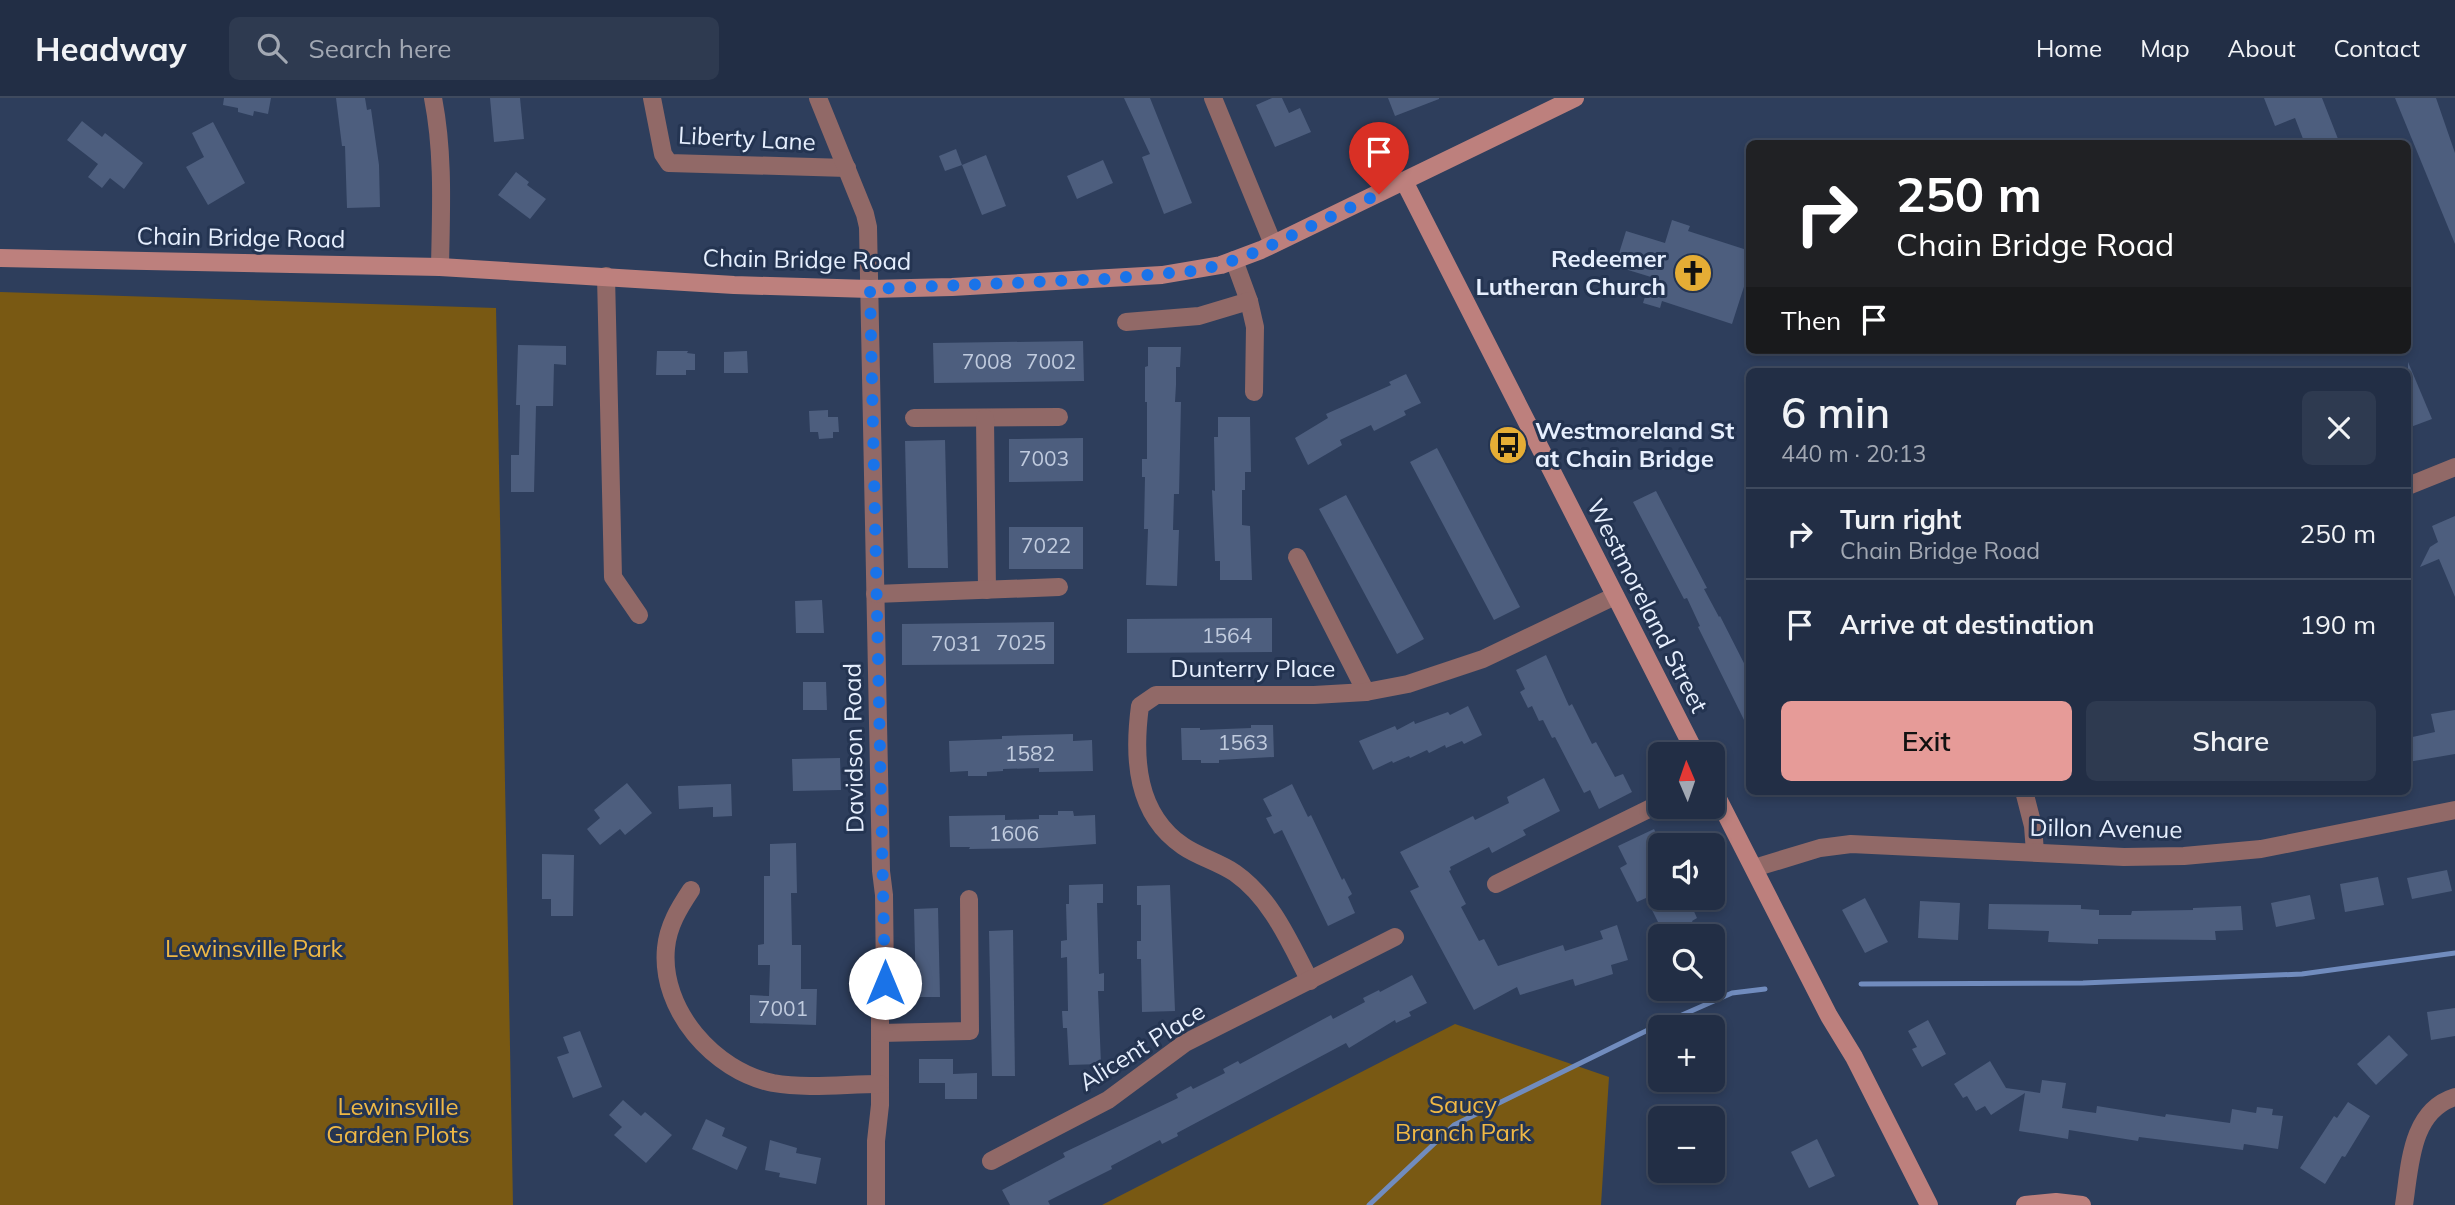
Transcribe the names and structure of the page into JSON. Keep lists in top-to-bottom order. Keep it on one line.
{"streets":{"main road":["Chain Bridge Road","Westmoreland Street"],"street":["Liberty Lane","Dunterry Place","Davidson Road","Dillon Avenue","Alicent Place"]},"crossings":[["Liberty Lane","Chain Bridge Road"],["Liberty Lane","Davidson Road"],["Chain Bridge Road","Westmoreland Street"],["Chain Bridge Road","Davidson Road"],["Westmoreland Street","Dunterry Place"],["Dunterry Place","Alicent Place"]],"parks":["Lewinsville Park","Saucy Branch Park","Lewinsville Garden Plots"],"places":{"church":["Redeemer Lutheran Church"],"bus stop":["Westmoreland St at Chain Bridge"]},"house_numbers":["7008","7002","7003","7022","1564","7025","7031","1563","1582","1606","7001"],"north":"top","page":{"header":"Headway","search":"Search here","nav":["Home","Map","About","Contact"],"turn":["250 m","Chain Bridge Road"],"then":"Then","heading":["6 min","440 m · 20:13"],"list":[{"name":"Turn right","note":"Chain Bridge Road","value":"250 m"},{"name":"Arrive at destination","value":"190 m"}],"buttons":["Exit","Share"],"map_buttons":["+","−"]}}
